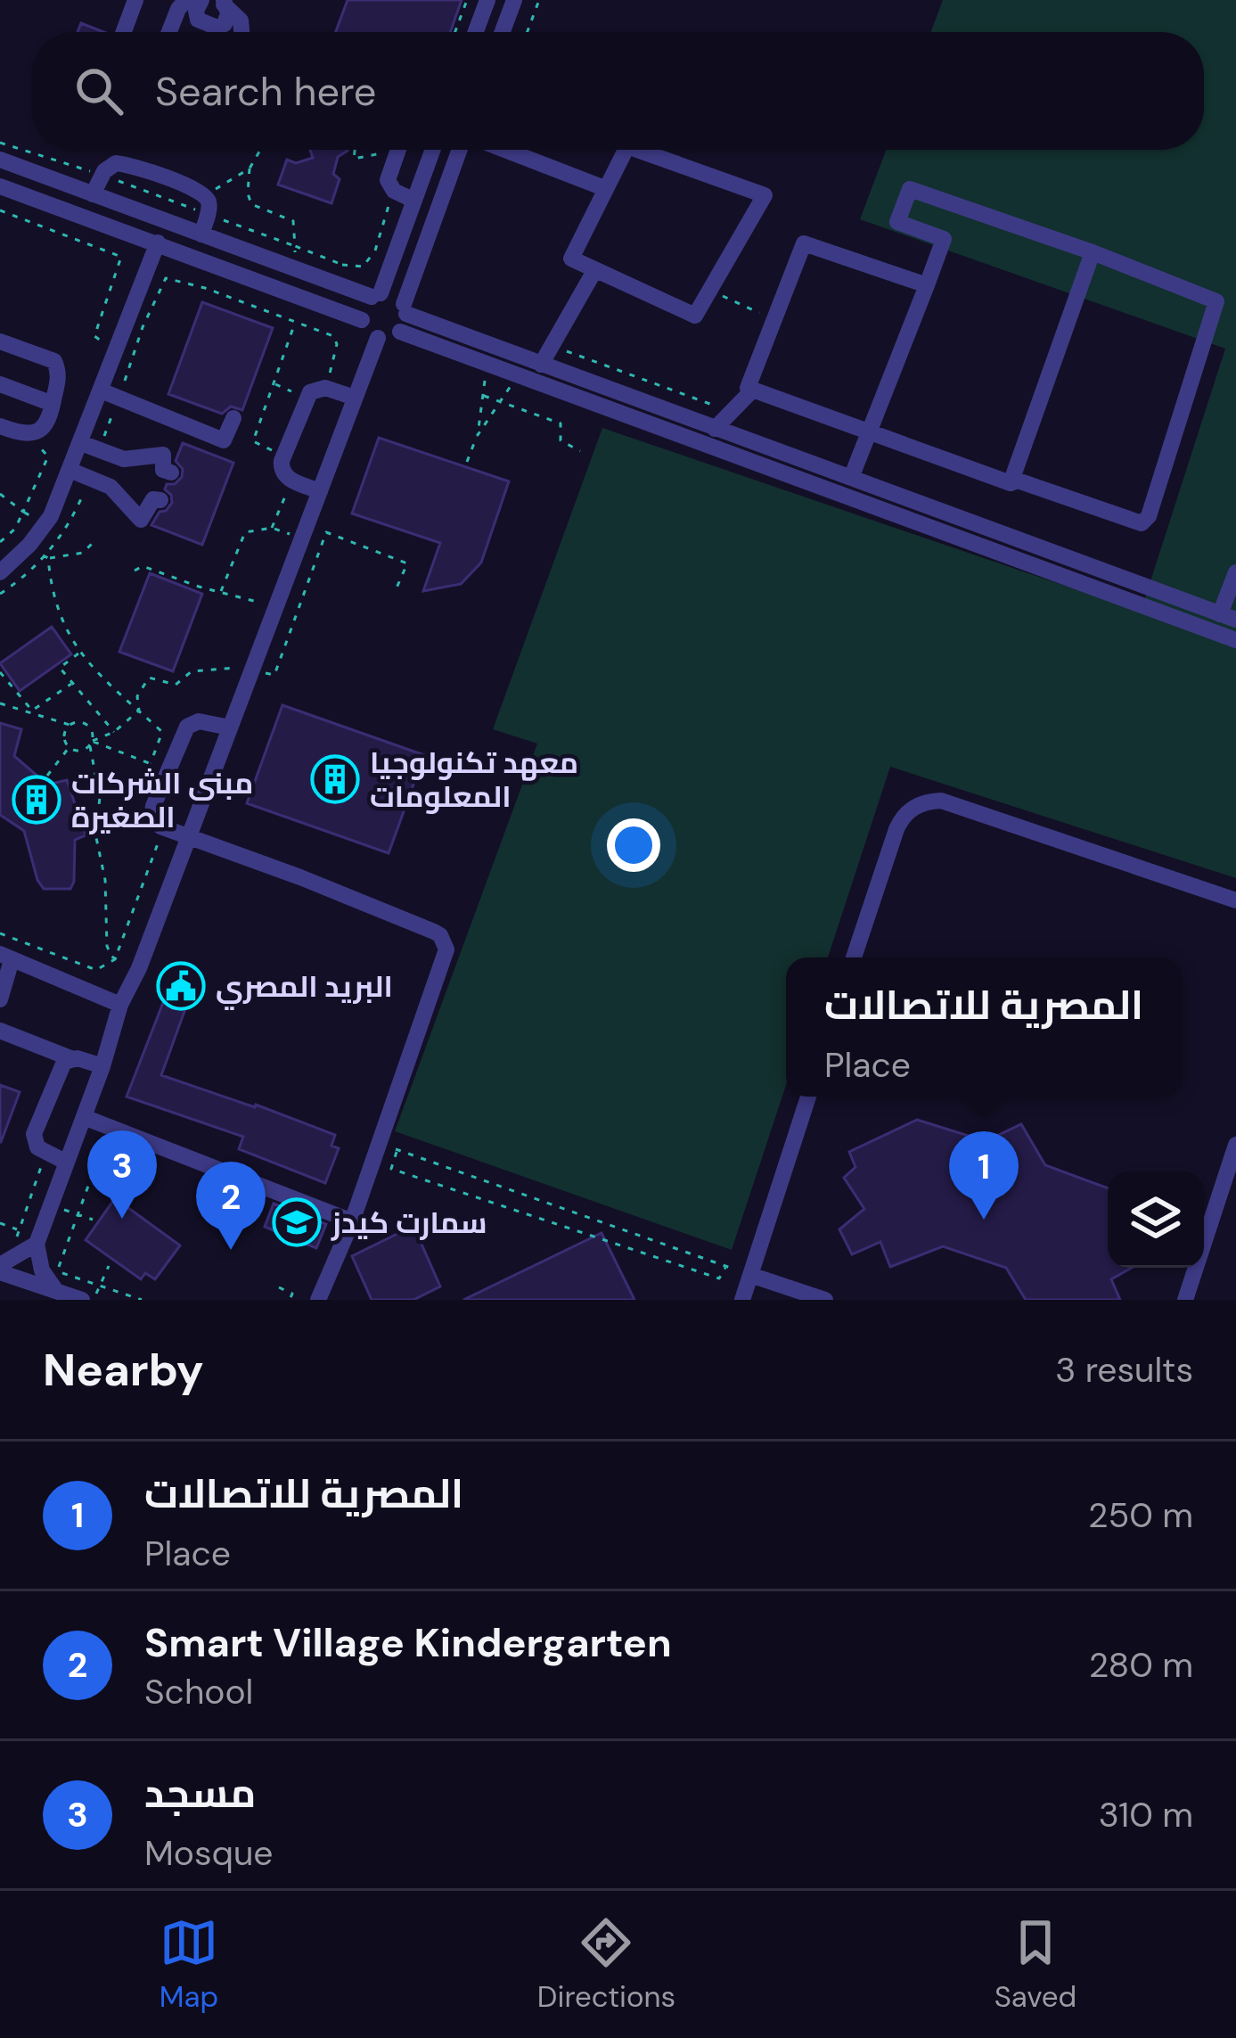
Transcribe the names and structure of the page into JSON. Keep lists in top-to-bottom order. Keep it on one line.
{"places":{"building":["معهد تكنولوجيا المعلومات","مبنى الشركات الصغيرة"],"public building":["البريد المصري"],"school or university":["سمارت كيدز"]},"page":{"search":"Search here","popup":["المصرية للاتصالات","Place"],"pins":["3","1","2"],"heading":["Nearby","3 results"],"list":[{"mark":"1","name":"المصرية للاتصالات","note":"Place","value":"250 m"},{"mark":"2","name":"Smart Village Kindergarten","note":"School","value":"280 m"},{"mark":"3","name":"مسجد","note":"Mosque","value":"310 m"}],"nav":["Map","Directions","Saved"]}}
